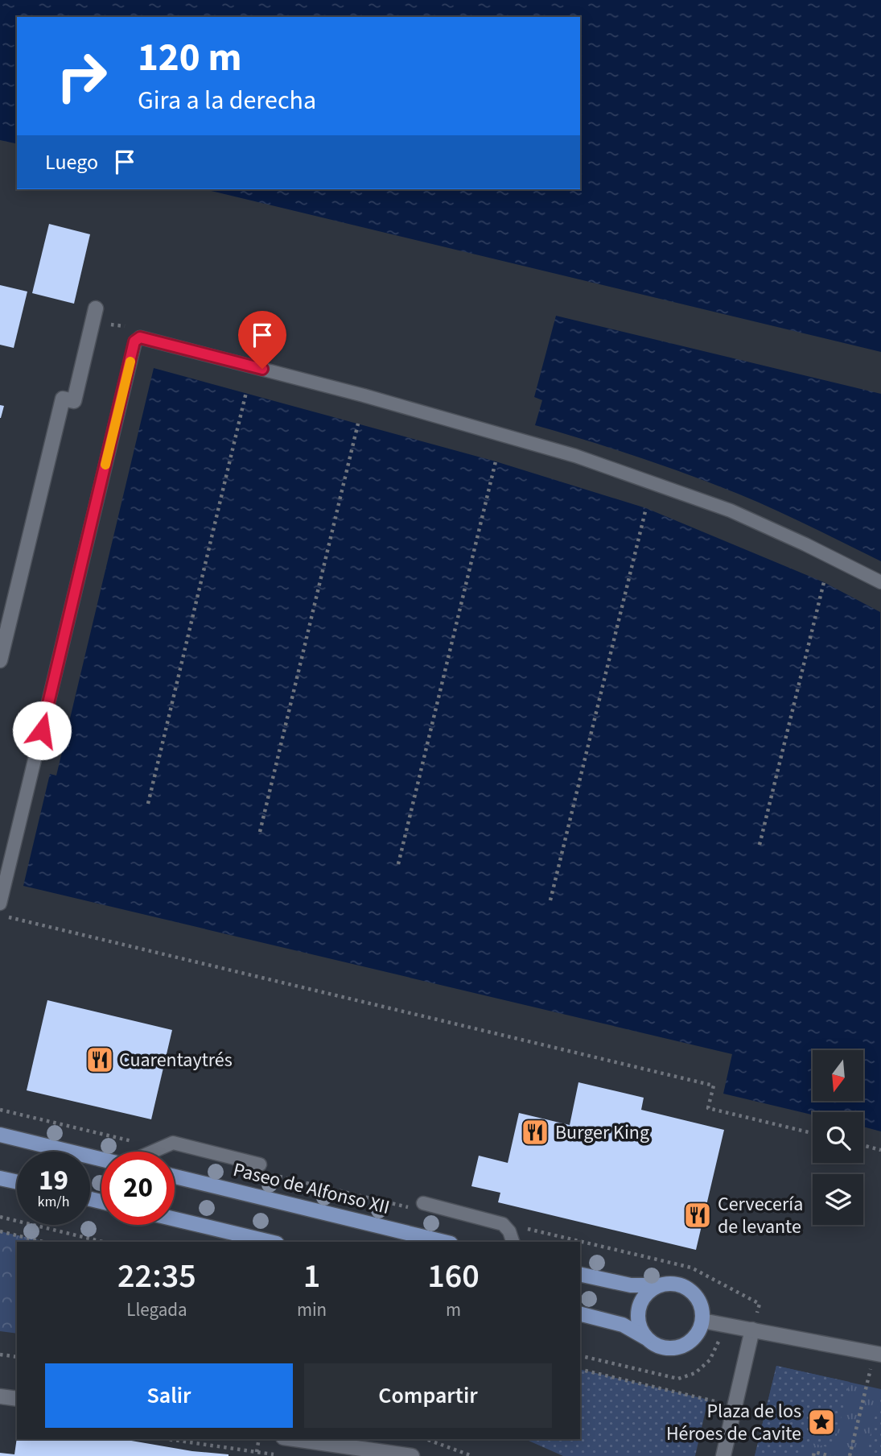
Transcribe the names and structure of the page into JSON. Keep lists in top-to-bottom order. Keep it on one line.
{"streets":{"main road":["Paseo de Alfonso XII"]},"places":{"restaurant":["Cuarentaytrés","Burger King","Cervecería de levante"],"place":["Plaza de los Héroes de Cavite"]},"north":"bottom","page":{"turn":["120 m","Gira a la derecha"],"then":"Luego","speed":"19 km/h","limit":"20","eta":["22:35","Llegada","1","min","160","m"],"buttons":["Salir","Compartir"]}}
